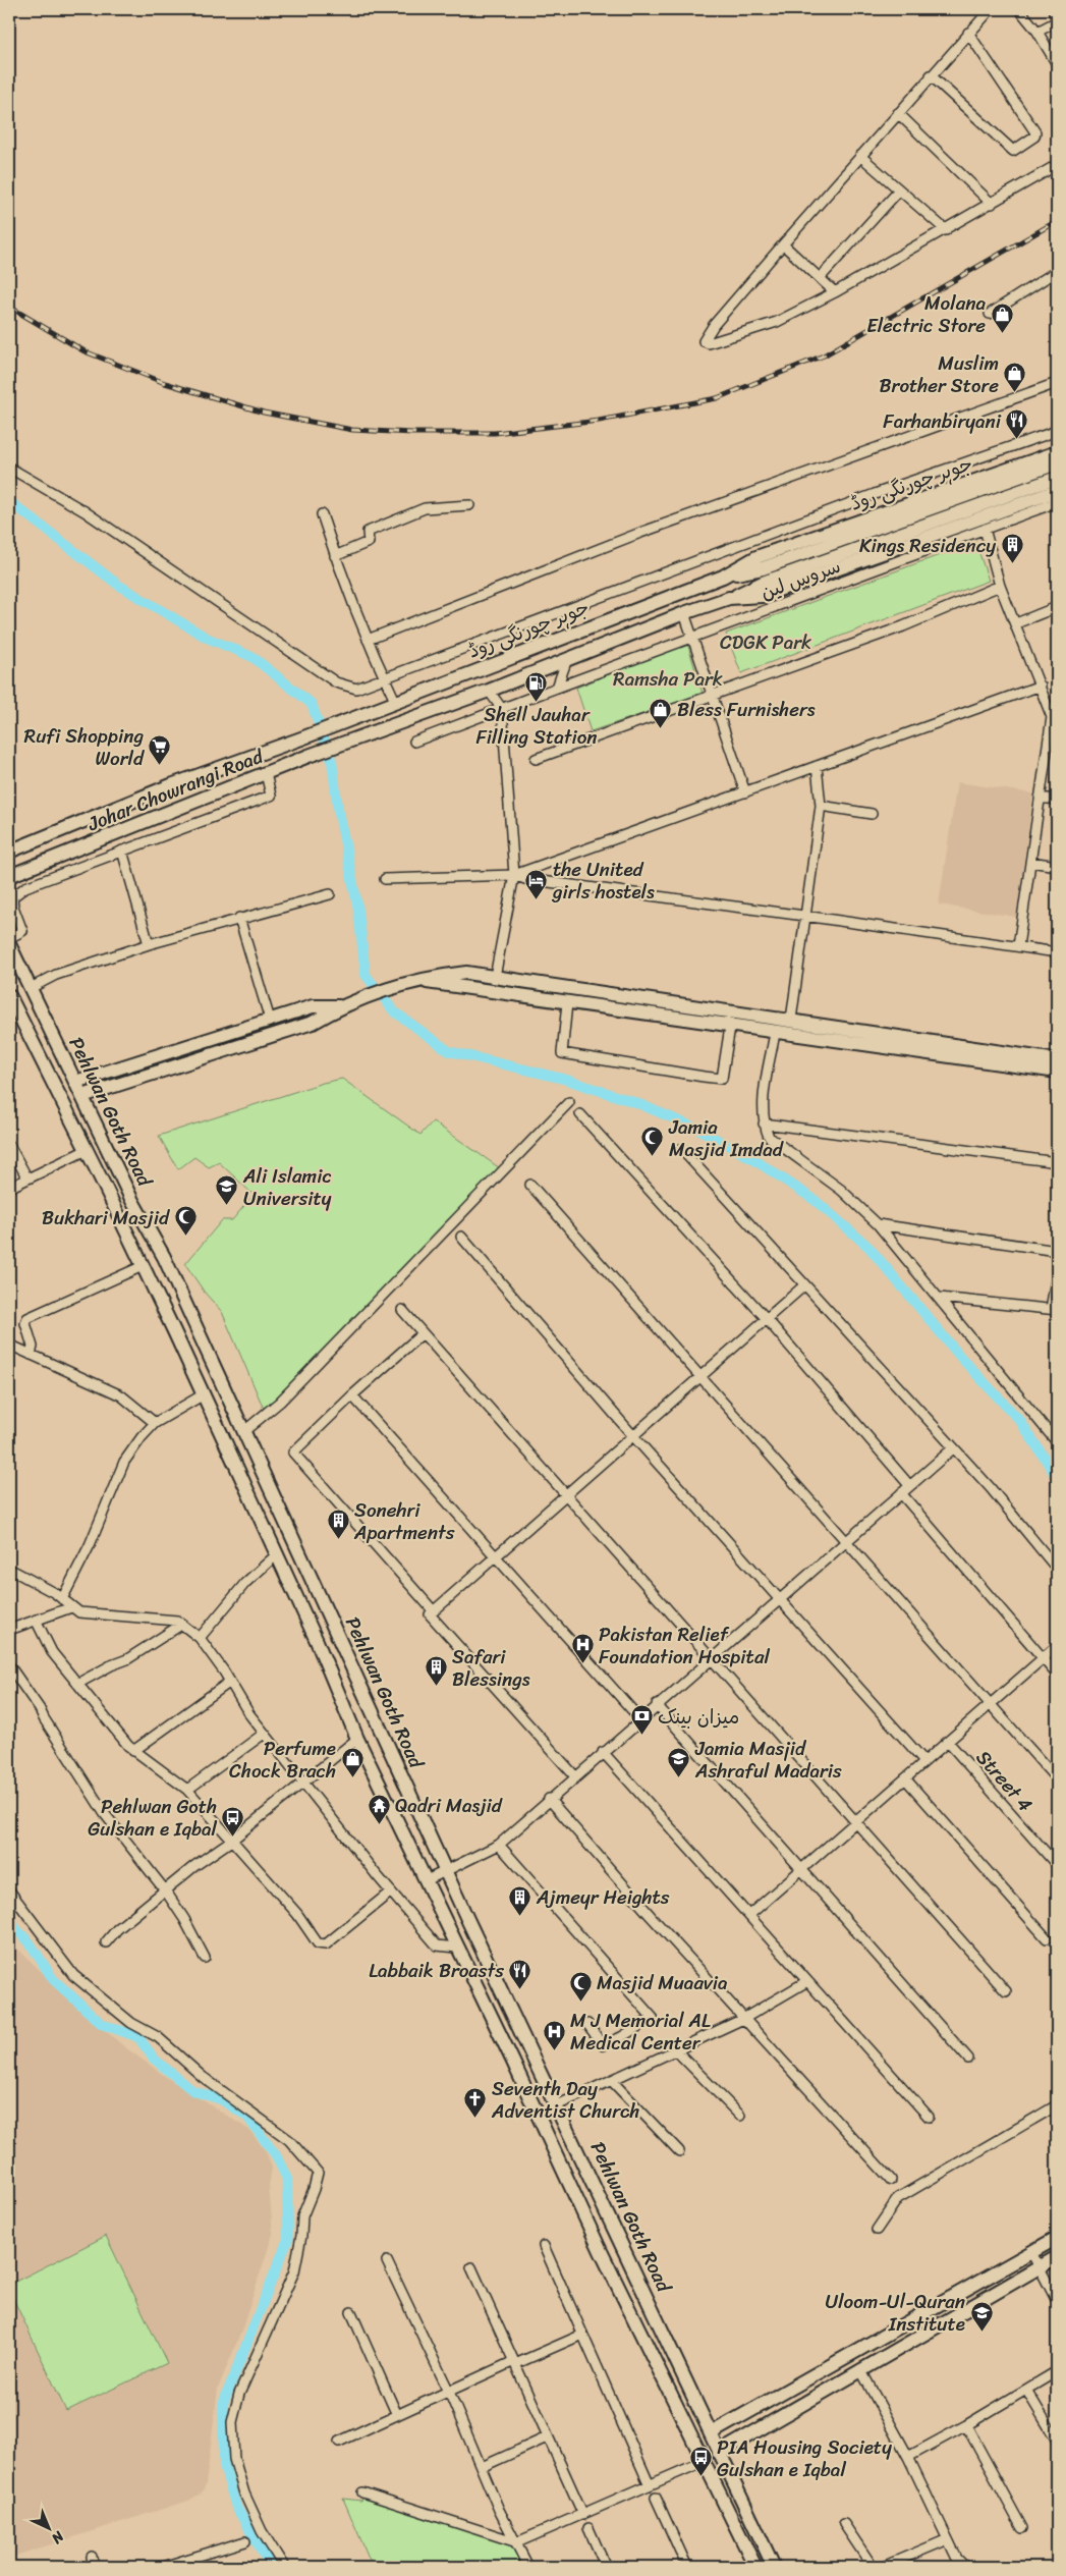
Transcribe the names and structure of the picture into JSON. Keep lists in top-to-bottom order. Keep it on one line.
{"streets":{"main road":["جوہر چورنگی روڈ","Johar Chowrangi Road","Pehlwan Goth Road"],"street":["سروس لین","Street 4"]},"crossings":[["جوہر چورنگی روڈ","Johar Chowrangi Road"]],"parks":["CDGK Park","Ramsha Park"],"places":{"shop":["Molana Electric Store","Muslim Brother Store","Bless Furnishers","Perfume Chock Brach"],"restaurant":["Farhanbiryani","Labbaik Broasts"],"building":["Kings Residency","Sonehri Apartments","Safari Blessings","Ajmeyr Heights"],"fuel station":["Shell Jauhar Filling Station"],"supermarket":["Rufi Shopping World"],"hotel":["the United girls hostels"],"mosque":["Jamia Masjid Imdad","Bukhari Masjid","Masjid Muaavia"],"school or university":["Ali Islamic University","Jamia Masjid Ashraful Madaris","Uloom-Ul-Quran Institute"],"hospital":["Pakistan Relief Foundation Hospital","M J Memorial AL Medical Center"],"bank":["میزان بینک"],"temple":["Qadri Masjid"],"bus stop":["Pehlwan Goth Gulshan e Iqbal","PIA Housing Society Gulshan e Iqbal"],"church":["Seventh Day Adventist Church"]},"north":"bottom right"}
